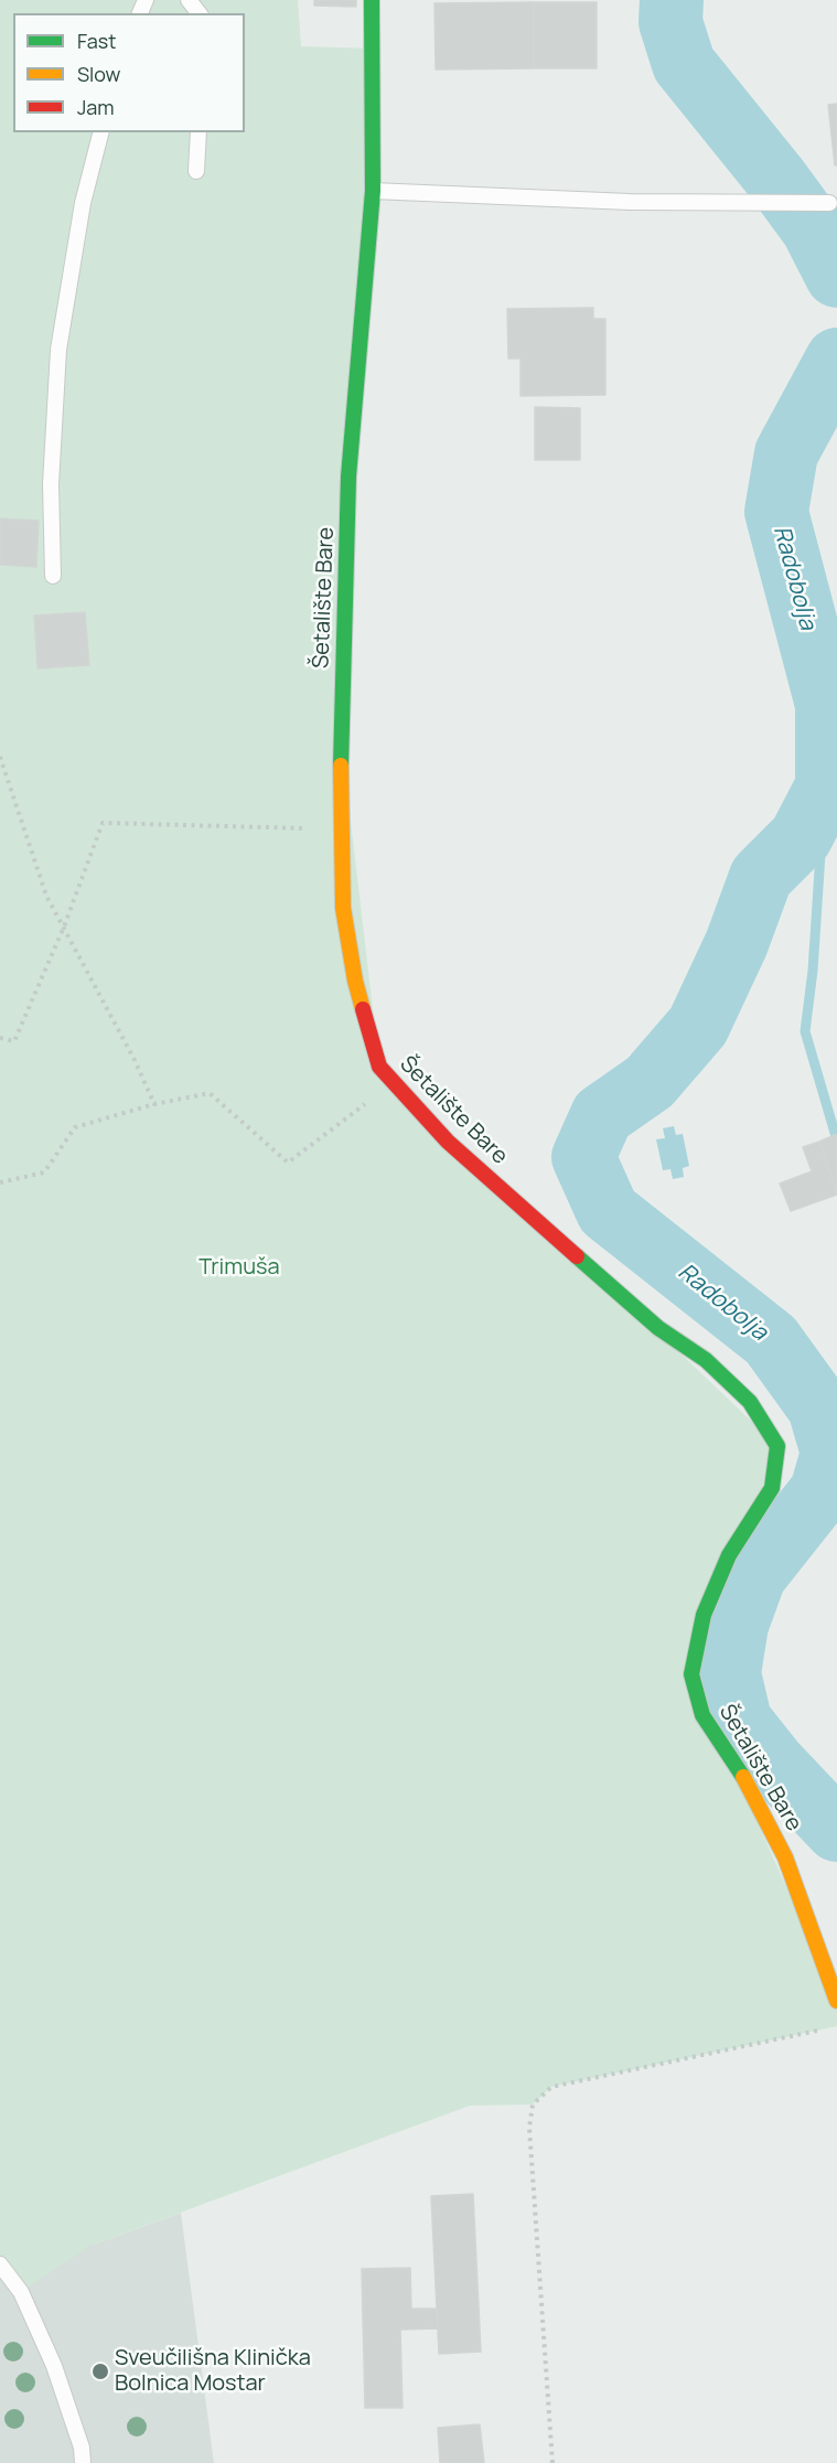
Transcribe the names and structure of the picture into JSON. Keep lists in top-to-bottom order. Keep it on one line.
{"streets":{"street":["Šetalište Bare"]},"water":["Radobolja"],"parks":["Trimuša"],"places":["Sveučilišna Klinička Bolnica Mostar"],"legend":["Fast","Slow","Jam"]}
